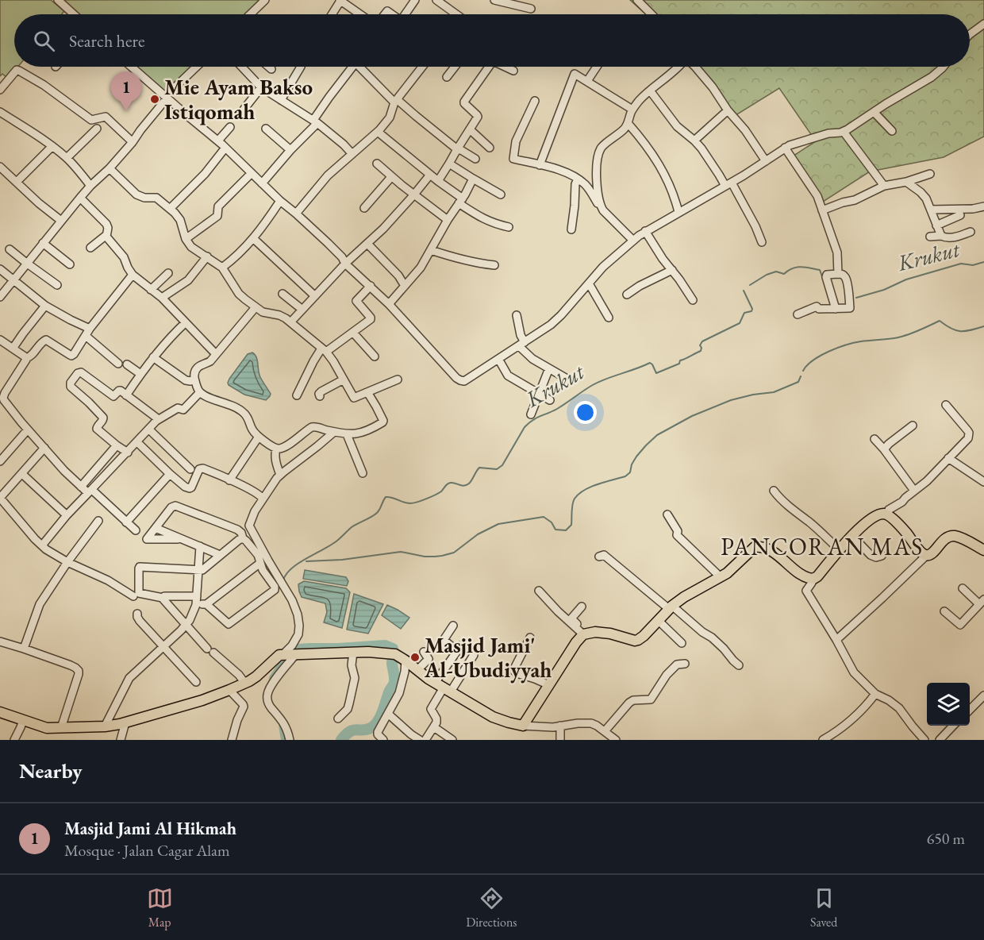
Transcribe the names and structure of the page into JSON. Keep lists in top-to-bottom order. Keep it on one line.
{"districts":["PANCORAN MAS"],"water":["Krukut"],"places":["Mie Ayam Bakso Istiqomah","Masjid Jami' Al-Ubudiyyah"],"page":{"search":"Search here","pins":"1","heading":"Nearby","list":[{"mark":"1","name":"Masjid Jami Al Hikmah","note":"Mosque · Jalan Cagar Alam","value":"650 m"}],"nav":["Map","Directions","Saved"]}}
